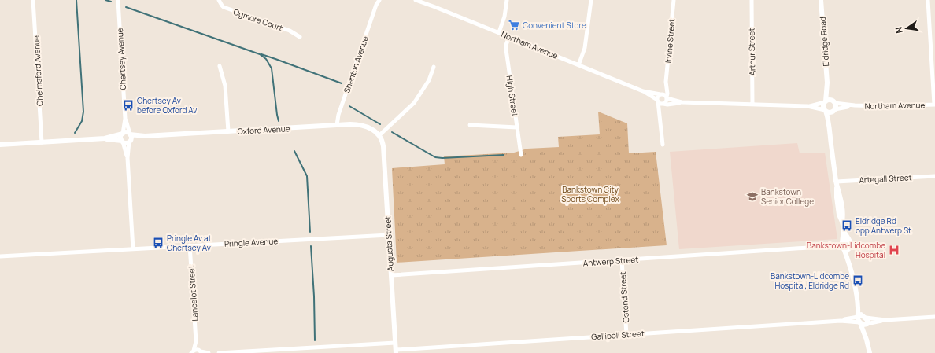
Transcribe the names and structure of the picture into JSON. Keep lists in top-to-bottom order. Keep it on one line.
{"streets":{"street":["Ogmore Court","Irvine Street","Eldridge Road","Northam Avenue","Arthur Street","Chertsey Avenue","Shenton Avenue","Chelmsford Avenue","High Street","Oxford Avenue","Artegall Street","Pringle Avenue","Augusta Street","Antwerp Street","Lancelot Street","Ostend Street","Gallipoli Street"]},"crossings":[["Irvine Street","Northam Avenue"],["Eldridge Road","Northam Avenue"],["Northam Avenue","High Street"],["Chertsey Avenue","Oxford Avenue"],["Shenton Avenue","Oxford Avenue"],["Oxford Avenue","Augusta Street"],["Pringle Avenue","Augusta Street"],["Pringle Avenue","Lancelot Street"],["Augusta Street","Antwerp Street"],["Augusta Street","Gallipoli Street"],["Antwerp Street","Ostend Street"],["Ostend Street","Gallipoli Street"]],"parks":["Bankstown City Sports Complex"],"places":{"supermarket":["Convenient Store"],"bus stop":["Chertsey Av before Oxford Av","Eldridge Rd opp Antwerp St","Pringle Av at Chertsey Av","Bankstown-Lidcombe Hospital, Eldridge Rd"],"school or university":["Bankstown Senior College"],"hospital":["Bankstown-Lidcombe Hospital"]},"north":"left"}
